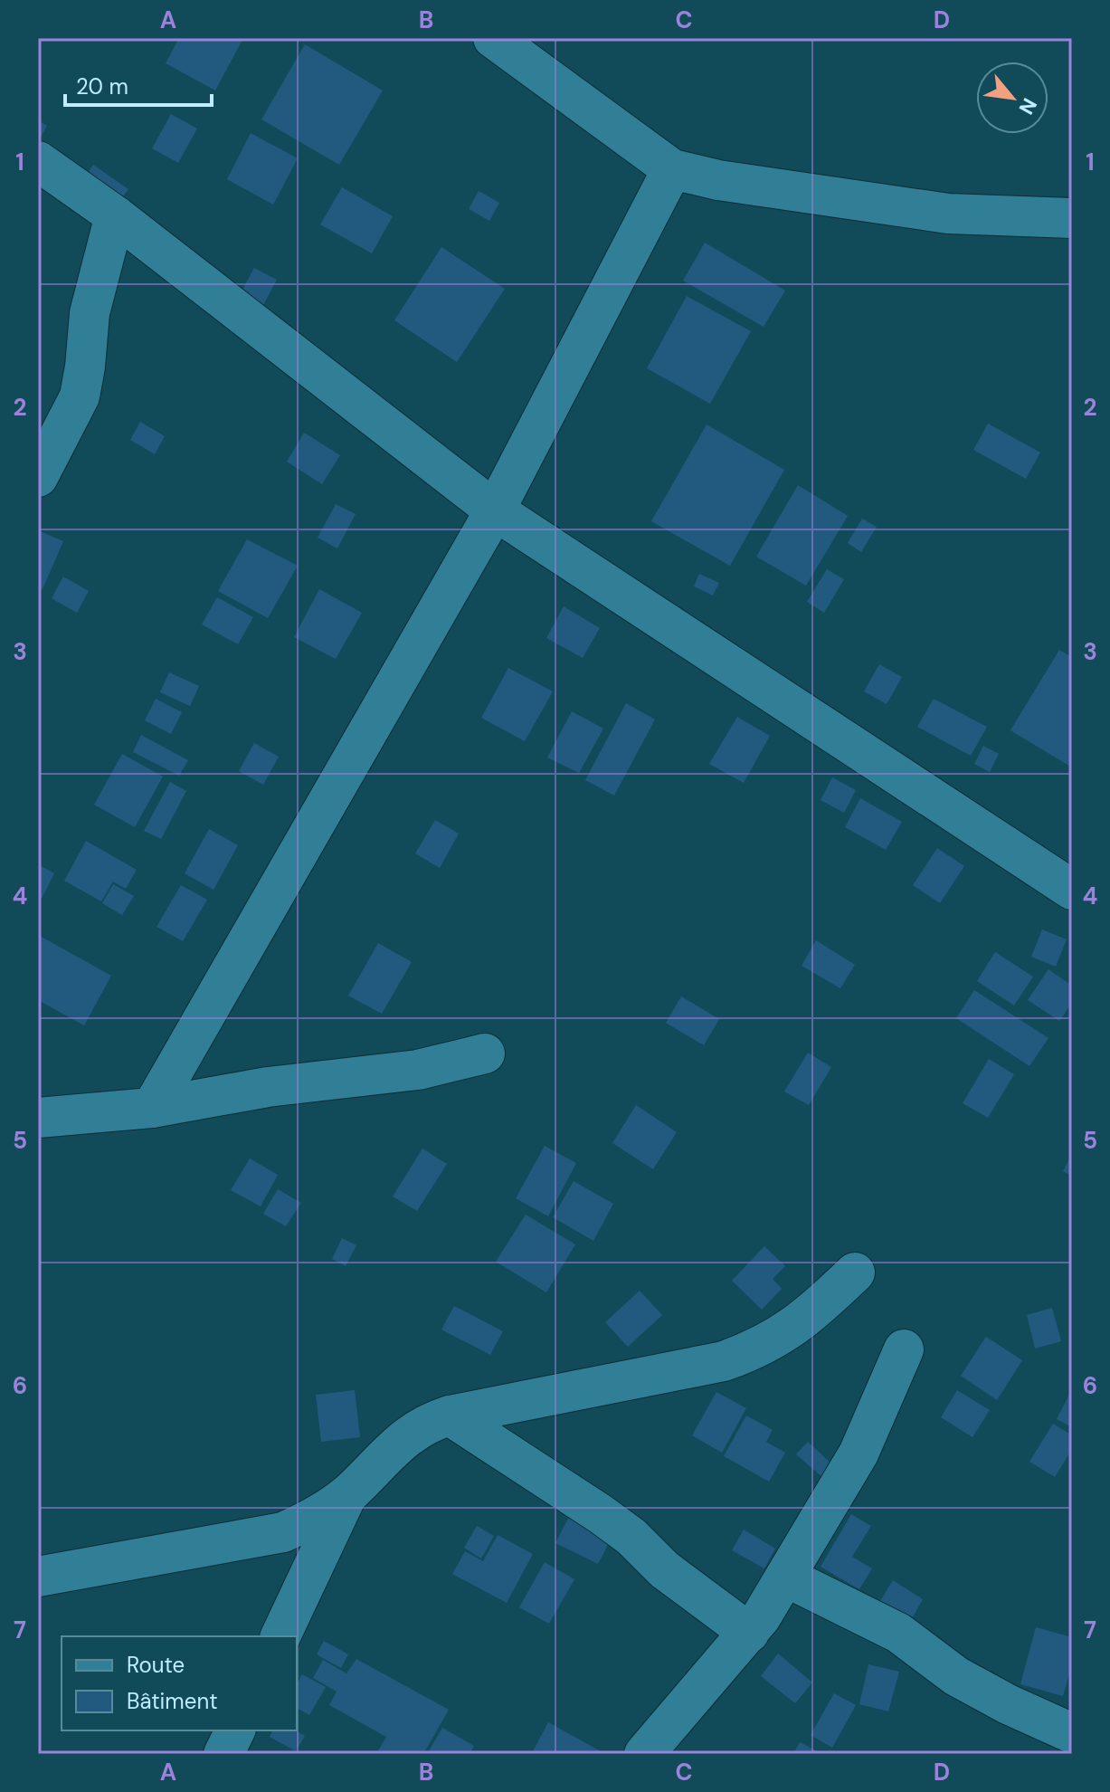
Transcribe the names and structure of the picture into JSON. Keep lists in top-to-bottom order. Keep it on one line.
{"legend":["Route","Bâtiment"],"scale_bar":"20 m","north":"bottom right","grid":{"columns":["A","B","C","D"],"rows":["1","2","3","4","5","6","7"]}}
